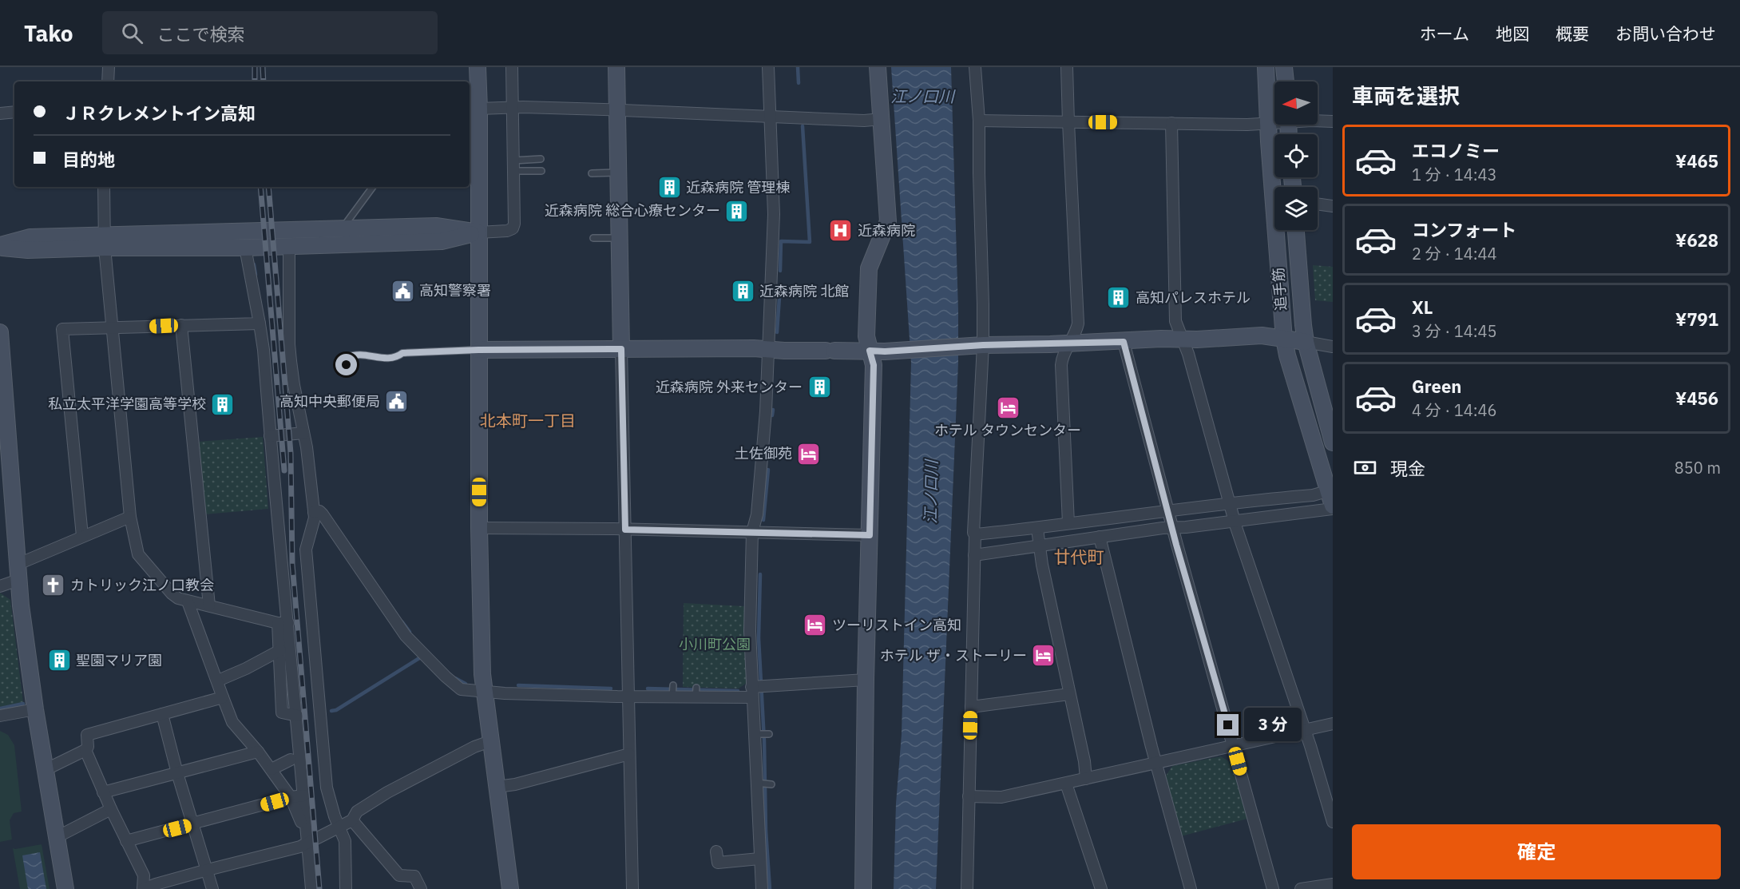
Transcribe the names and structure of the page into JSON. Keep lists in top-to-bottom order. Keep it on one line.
{"streets":{"street":["追手筋"]},"districts":["北本町一丁目","廿代町"],"water":["江ノ口川"],"parks":["小川町公園"],"places":{"building":["近森病院 管理棟","近森病院 総合心療センター","近森病院 北館","高知パレスホテル","近森病院 外来センター","私立太平洋学園高等学校","聖園マリア園"],"hospital":["近森病院"],"public building":["高知警察署","高知中央郵便局"],"hotel":["ホテル タウンセンター","土佐御苑","ツーリストイン高知","ホテル ザ・ストーリー"],"church":["カトリック江ノ口教会"]},"north":"left","page":{"header":"Tako","search":"ここで検索","nav":["ホーム","地図","概要","お問い合わせ"],"heading":"車両を選択","banner":["ＪＲクレメントイン高知","目的地"],"list":[{"name":"エコノミー","note":"1 分 · 14:43","value":"¥465"},{"name":"コンフォート","note":"2 分 · 14:44","value":"¥628"},{"name":"XL","note":"3 分 · 14:45","value":"¥791"},{"name":"Green","note":"4 分 · 14:46","value":"¥456"}],"pay":["現金","850 m"],"bubble":"3 分","buttons":"確定"}}
